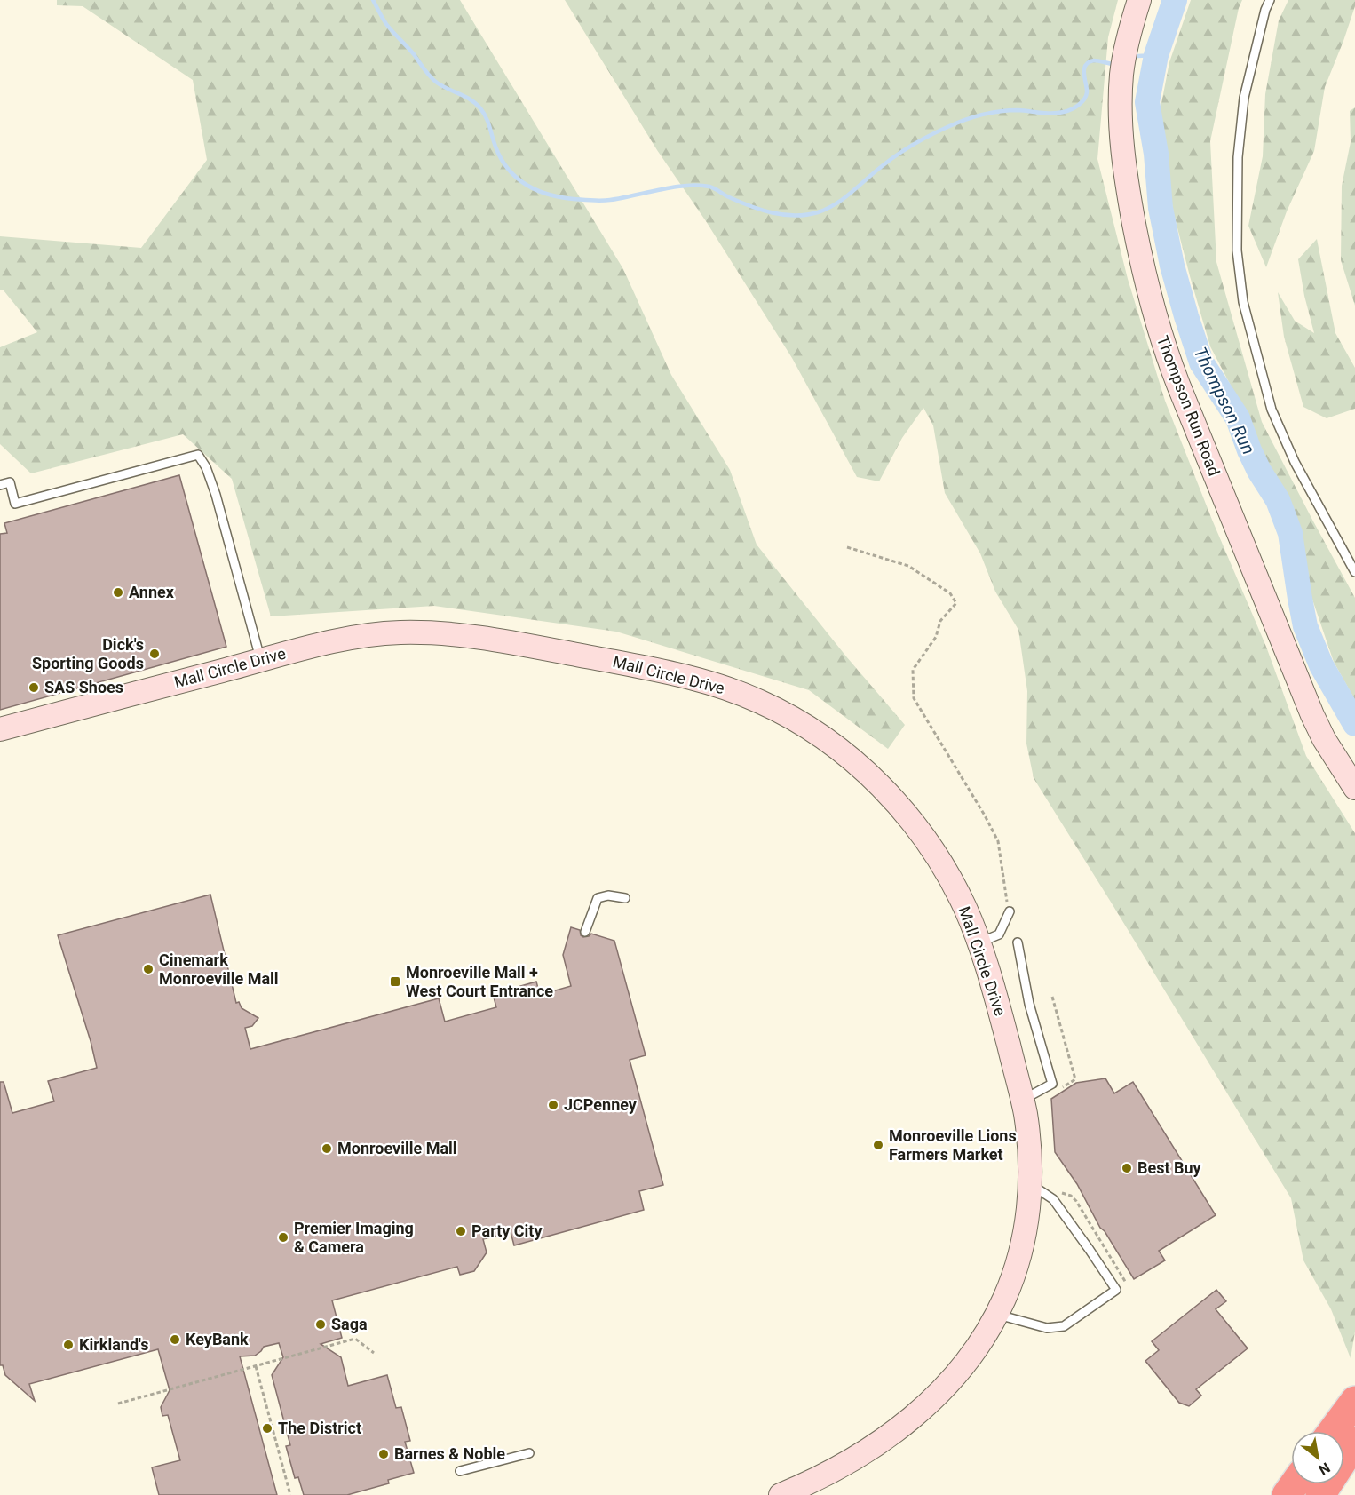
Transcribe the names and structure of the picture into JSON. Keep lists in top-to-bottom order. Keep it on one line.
{"streets":{"street":["Thompson Run Road","Mall Circle Drive"]},"water":["Thompson Run"],"places":{"other":["Annex","Dick's Sporting Goods","SAS Shoes","Cinemark Monroeville Mall","JCPenney","Monroeville Lions Farmers Market","Monroeville Mall","Best Buy","Party City","Premier Imaging & Camera","Saga","KeyBank","Kirkland's","The District","Barnes & Noble"],"transit":["Monroeville Mall + West Court Entrance"]},"north":"bottom right"}
